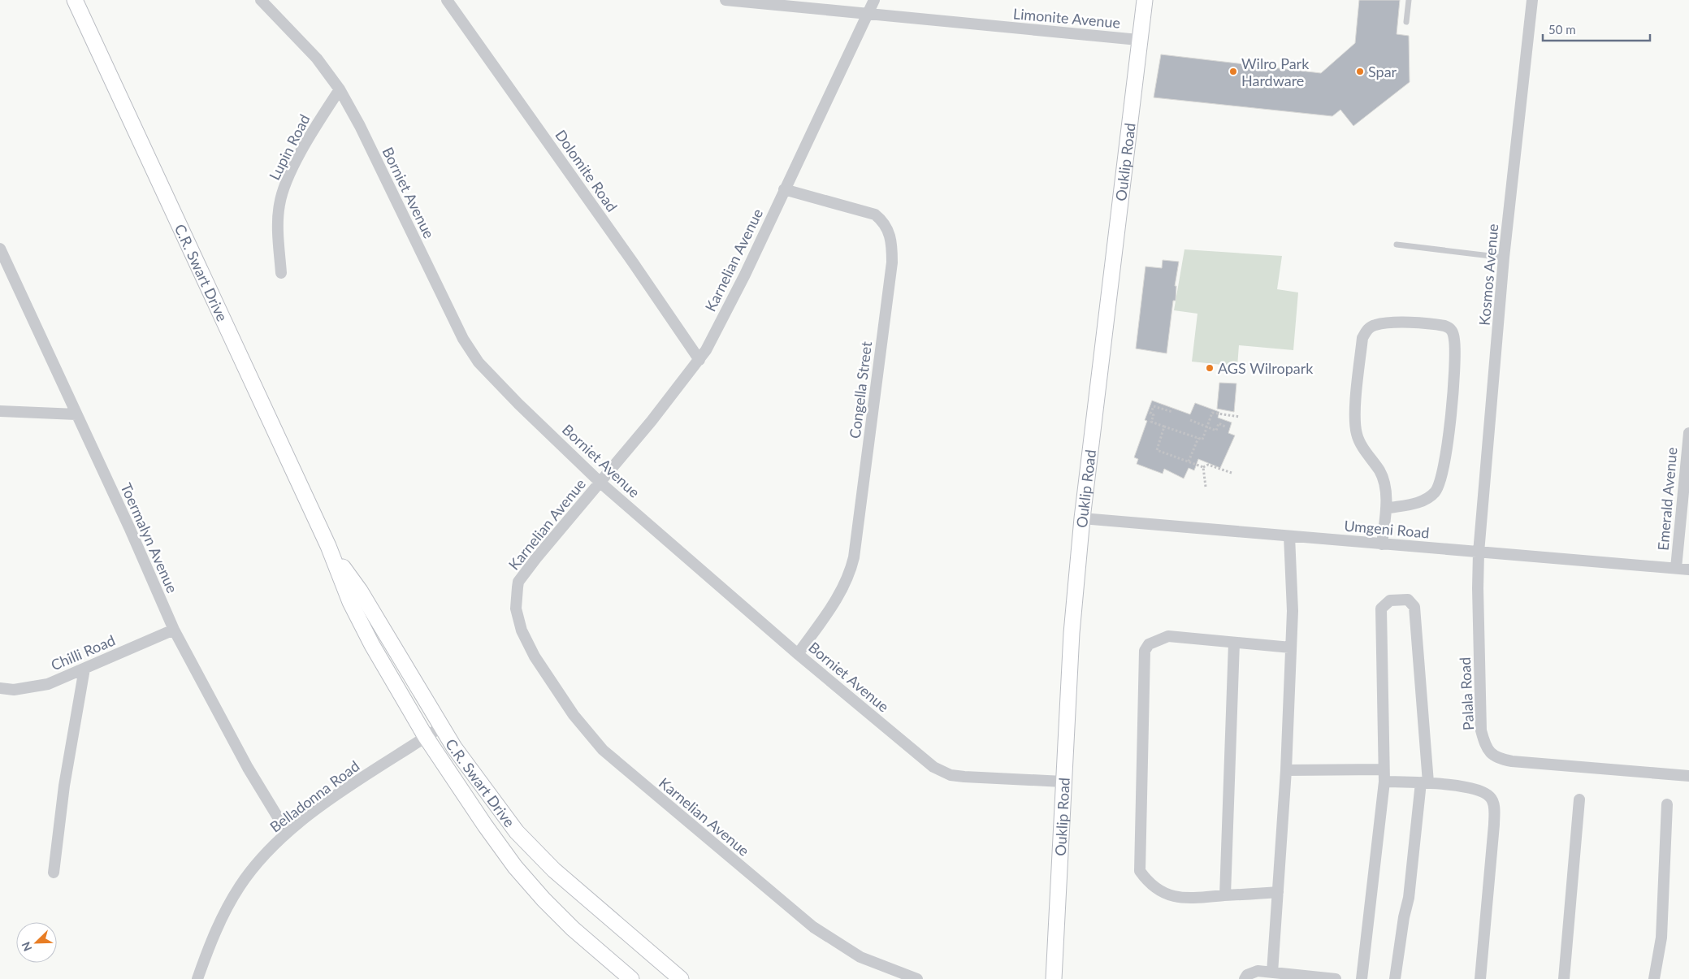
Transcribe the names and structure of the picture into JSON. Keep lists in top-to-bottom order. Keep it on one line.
{"streets":{"main road":["Ouklip Road","C.R. Swart Drive"],"street":["Limonite Avenue","Lupin Road","Dolomite Road","Borniet Avenue","Karnelian Avenue","Kosmos Avenue","Congella Street","Emerald Avenue","Umgeni Road","Toermalyn Avenue","Chilli Road","Palala Road","Belladonna Road"]},"crossings":[["Limonite Avenue","Ouklip Road"],["Limonite Avenue","Karnelian Avenue"],["Lupin Road","Borniet Avenue"],["Ouklip Road","Borniet Avenue"],["Ouklip Road","Umgeni Road"],["Dolomite Road","Karnelian Avenue"],["Borniet Avenue","Karnelian Avenue"],["Borniet Avenue","Congella Street"],["Karnelian Avenue","Congella Street"],["C.R. Swart Drive","Belladonna Road"],["Kosmos Avenue","Umgeni Road"],["Kosmos Avenue","Palala Road"],["Emerald Avenue","Umgeni Road"],["Umgeni Road","Palala Road"],["Toermalyn Avenue","Chilli Road"],["Toermalyn Avenue","Belladonna Road"]],"places":["Wilro Park Hardware","Spar","AGS Wilropark"],"scale_bar":"50 m","north":"bottom left"}
